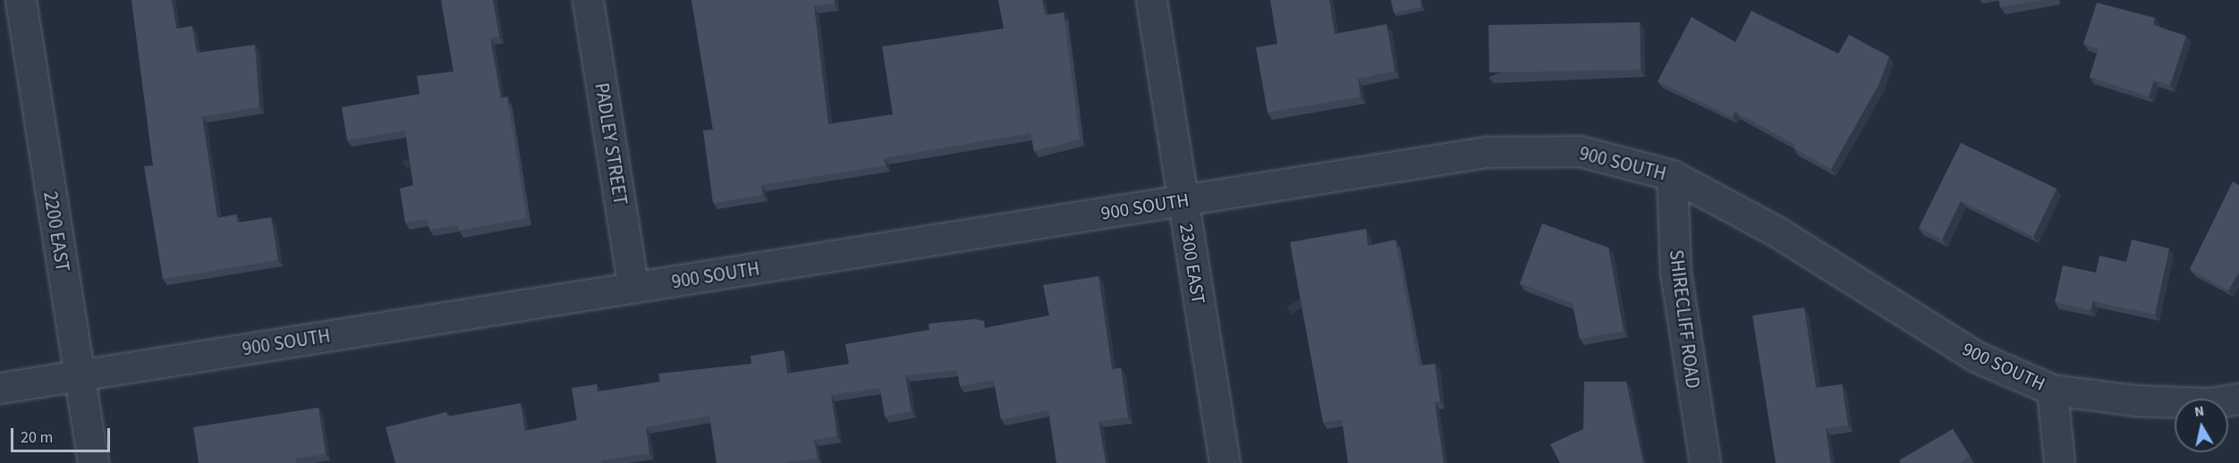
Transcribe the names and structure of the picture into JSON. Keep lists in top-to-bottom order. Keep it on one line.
{"streets":{"street":["PADLEY STREET","900 SOUTH","2200 EAST","2300 EAST","SHIRECLIFF ROAD"]},"crossings":[["PADLEY STREET","900 SOUTH"],["900 SOUTH","2200 EAST"],["900 SOUTH","2300 EAST"],["900 SOUTH","SHIRECLIFF ROAD"]],"scale_bar":"20 m","north":"top"}
